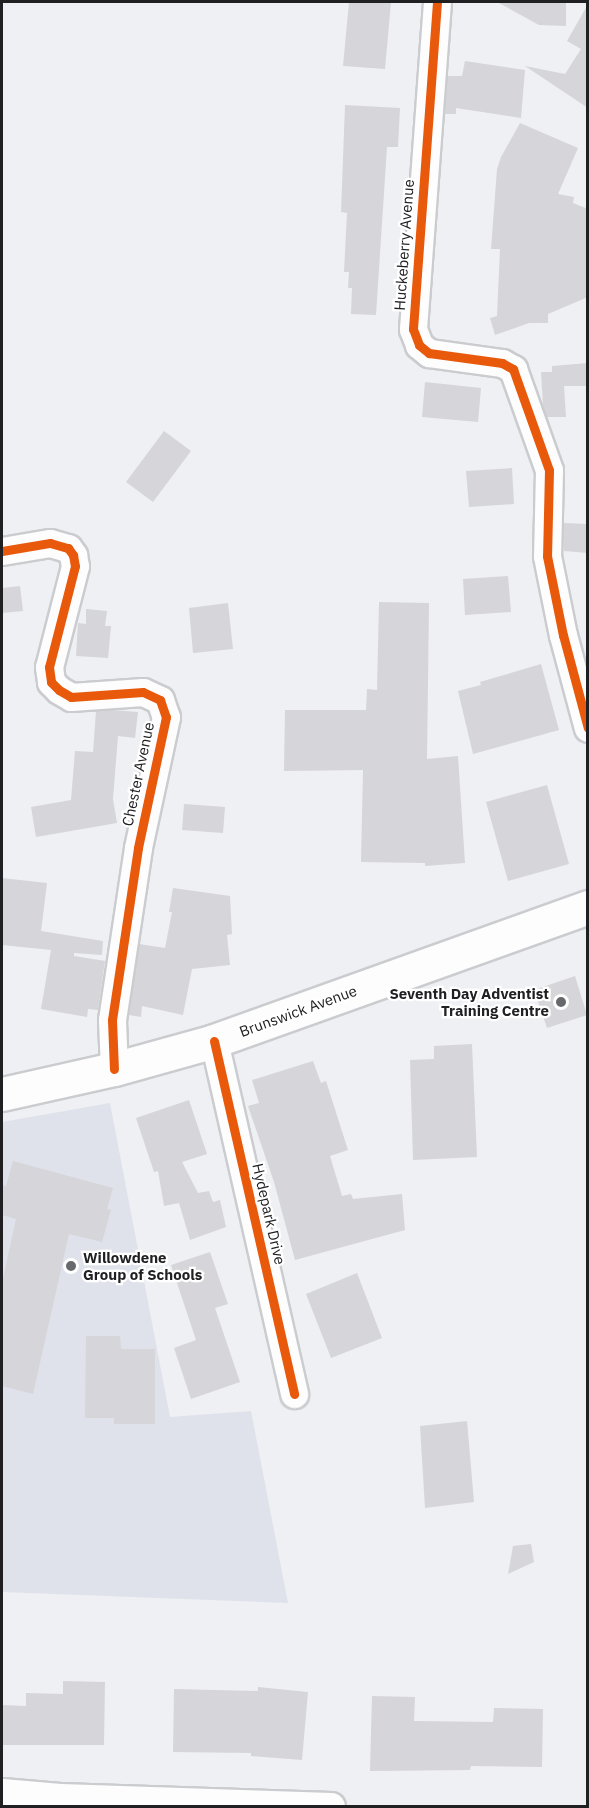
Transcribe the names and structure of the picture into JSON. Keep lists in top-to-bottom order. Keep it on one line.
{"streets":{"main road":["Brunswick Avenue"],"street":["Huckeberry Avenue","Chester Avenue","Hydepark Drive"]},"crossings":[["Chester Avenue","Brunswick Avenue"],["Brunswick Avenue","Hydepark Drive"]],"places":["Seventh Day Adventist Training Centre","Willowdene Group of Schools"]}
